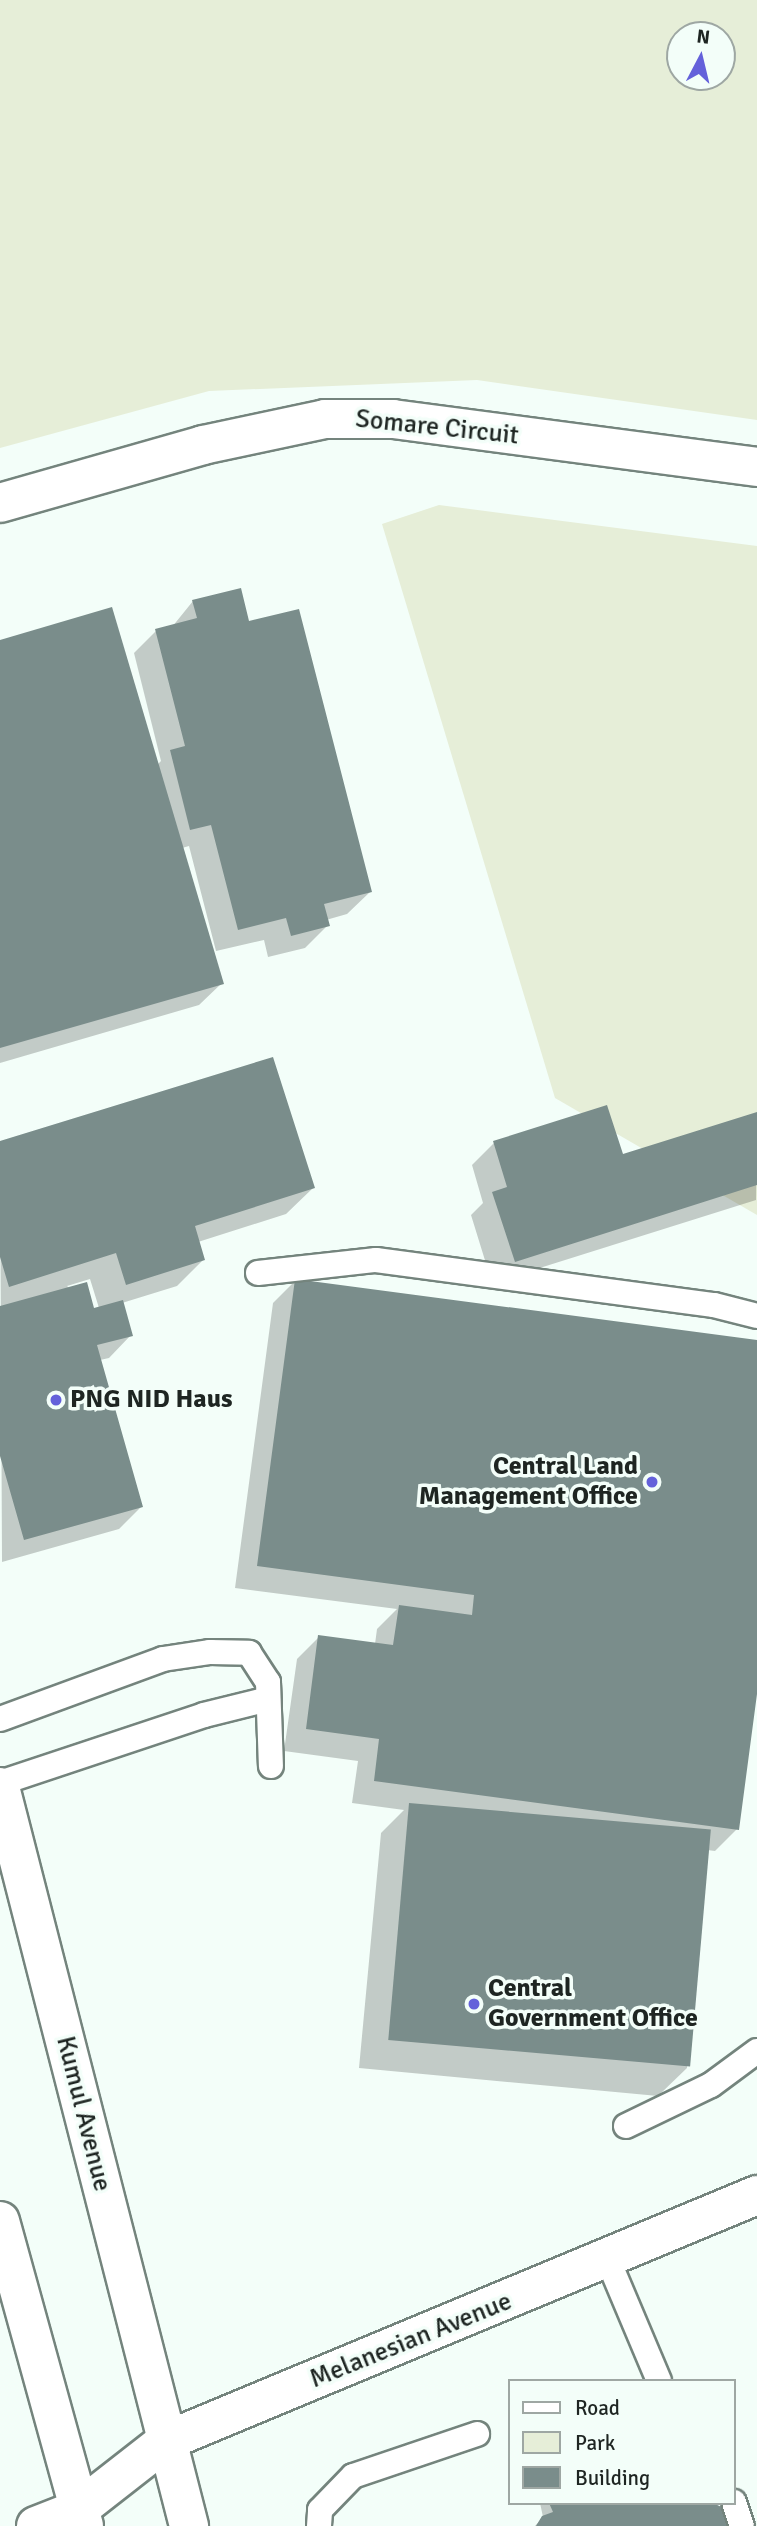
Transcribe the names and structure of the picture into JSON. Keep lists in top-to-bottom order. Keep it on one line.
{"streets":{"street":["Somare Circuit","Kumul Avenue","Melanesian Avenue"]},"crossings":[["Kumul Avenue","Melanesian Avenue"]],"places":["PNG NID Haus","Central Land Management Office","Central Government Office"],"legend":["Road","Park","Building"],"north":"top"}
